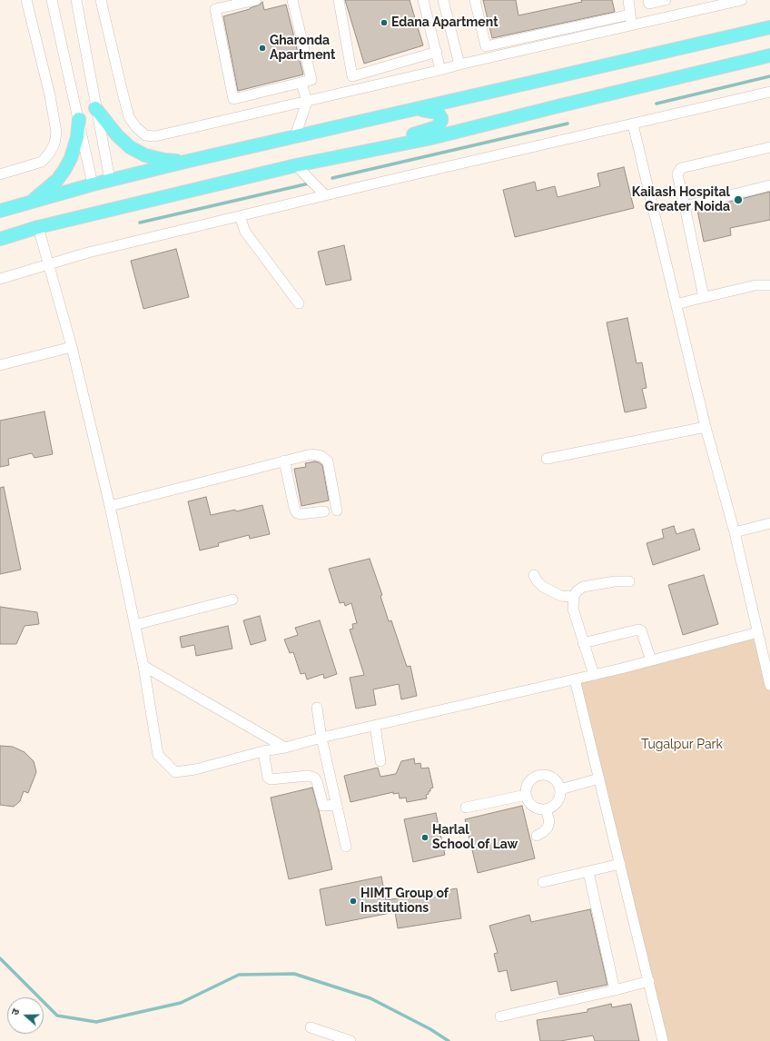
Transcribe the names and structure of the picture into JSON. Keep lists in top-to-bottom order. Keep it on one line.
{"parks":["Tugalpur Park"],"places":["Edana Apartment","Gharonda Apartment","Kailash Hospital Greater Noida","Harlal School of Law","HIMT Group of Institutions"],"north":"left"}
